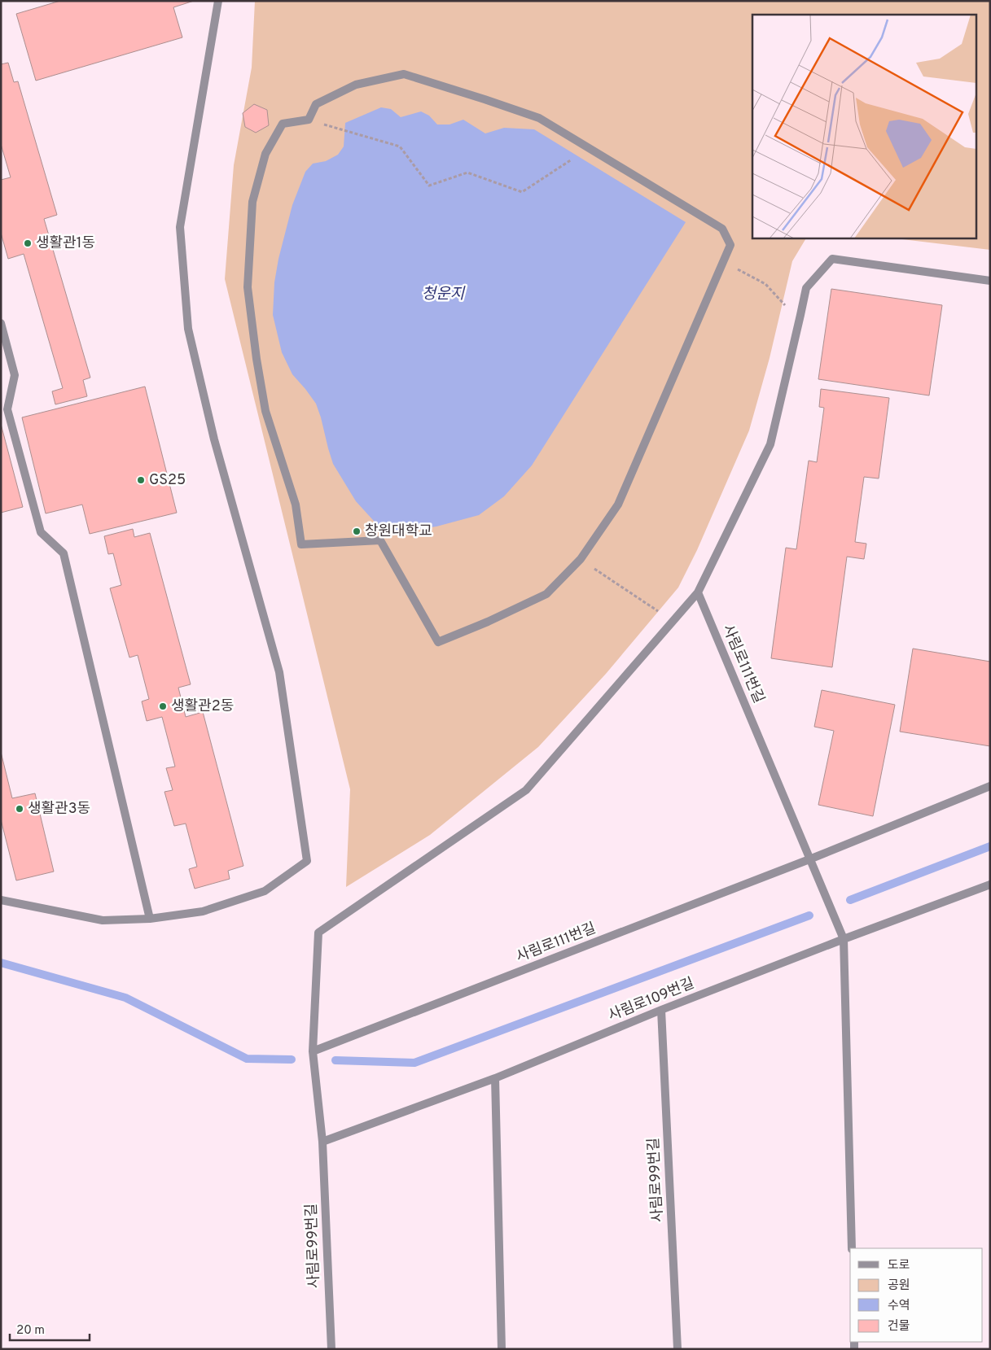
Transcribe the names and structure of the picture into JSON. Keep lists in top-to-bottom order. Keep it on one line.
{"streets":{"street":["사림로111번길","사림로109번길","사림로99번길"]},"crossings":[["사림로111번길","사림로99번길"],["사림로109번길","사림로99번길"]],"water":["청운지"],"places":["생활관1동","GS25","창원대학교","생활관2동","생활관3동"],"legend":["도로","공원","수역","건물"],"scale_bar":"20 m"}
